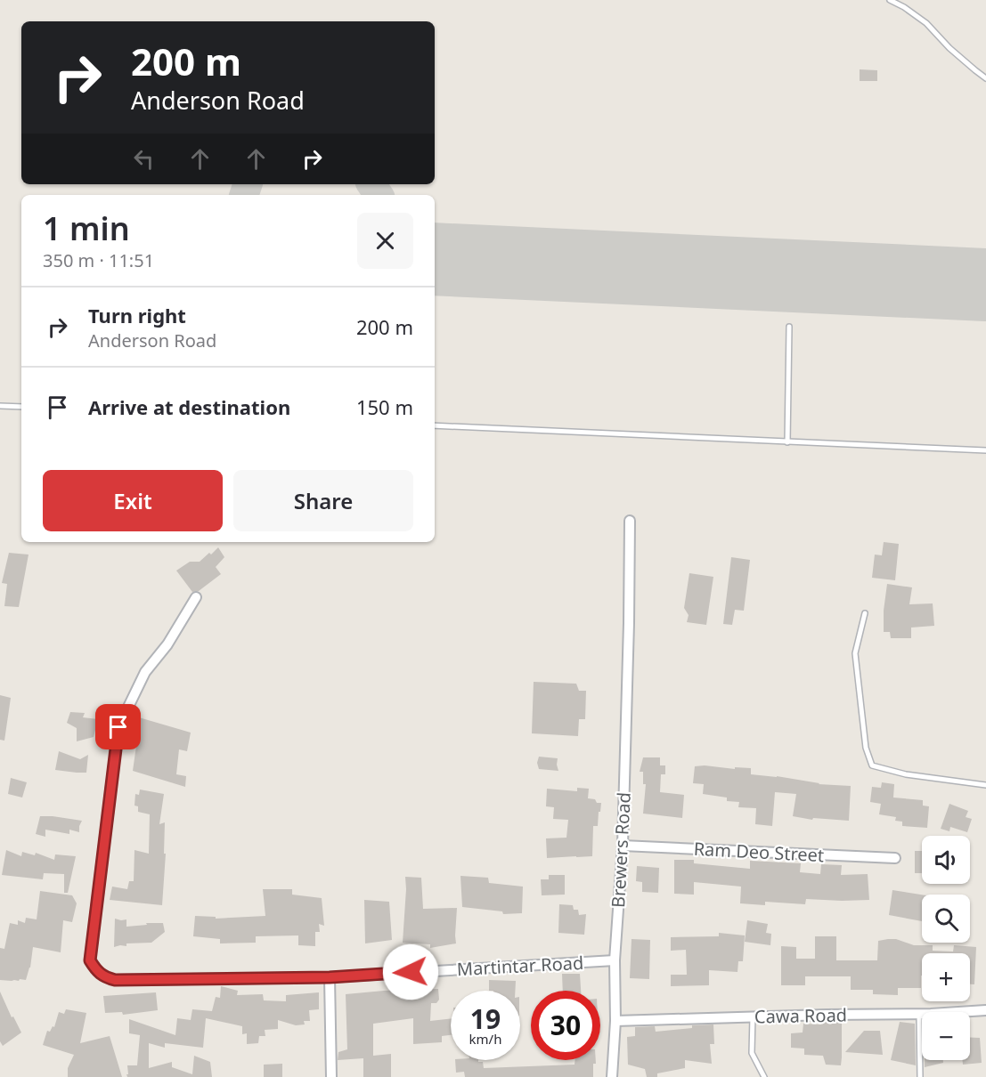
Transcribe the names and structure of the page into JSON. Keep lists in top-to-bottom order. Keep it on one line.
{"streets":{"street":["Brewers Road","Ram Deo Street","Martintar Road","Cawa Road"]},"crossings":[["Brewers Road","Ram Deo Street"],["Brewers Road","Martintar Road"],["Brewers Road","Cawa Road"]],"page":{"turn":["200 m","Anderson Road"],"heading":["1 min","350 m · 11:51"],"list":[{"name":"Turn right","note":"Anderson Road","value":"200 m"},{"name":"Arrive at destination","value":"150 m"}],"buttons":["Exit","Share"],"map_buttons":["+","−"],"speed":"19 km/h","limit":"30"}}
